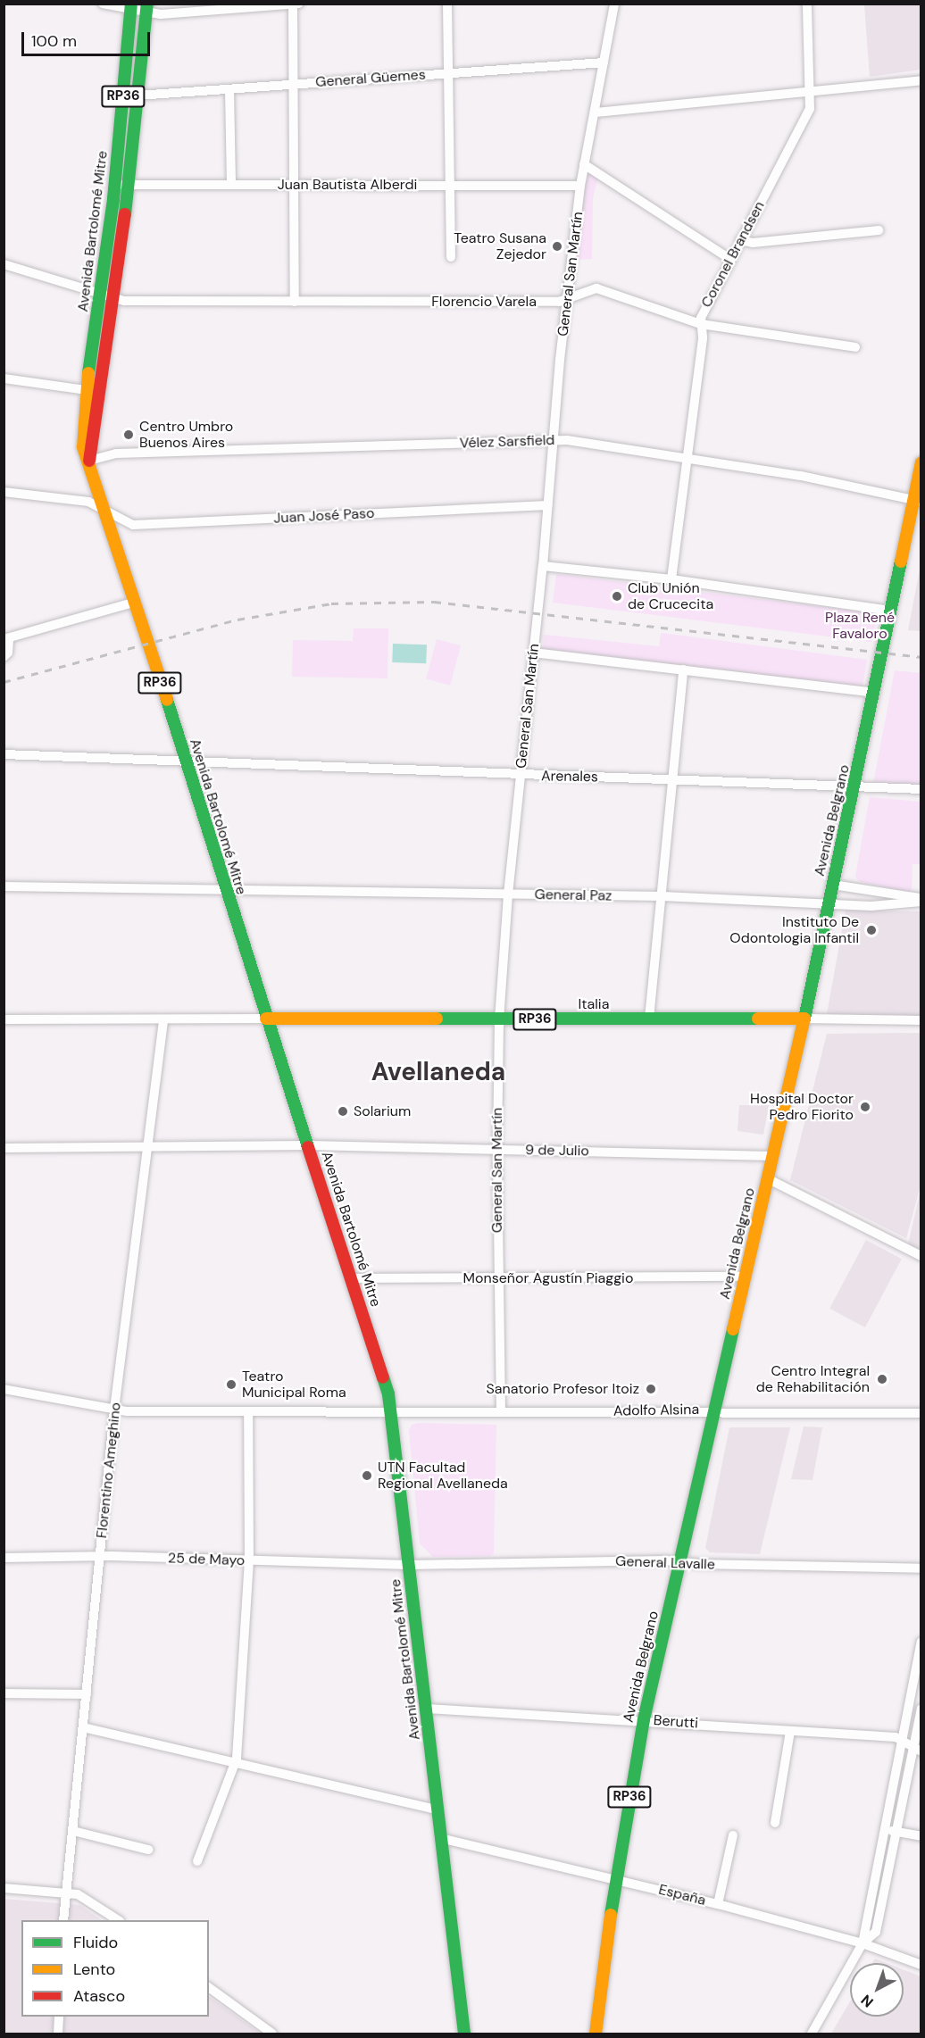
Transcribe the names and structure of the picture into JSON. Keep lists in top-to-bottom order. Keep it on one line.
{"streets":{"main road":["RP36","Avenida Bartolomé Mitre","Avenida Belgrano","Italia"],"street":["General Güemes","Juan Bautista Alberdi","Coronel Brandsen","General San Martín","Florencio Varela","Vélez Sarsfield","Juan José Paso","Arenales","General Paz","9 de Julio","Monseñor Agustín Piaggio","Adolfo Alsina","Florentino Ameghino","25 de Mayo","General Lavalle","Berutti","España"]},"crossings":[["General Güemes","Avenida Bartolomé Mitre"],["General Güemes","General San Martín"],["Juan Bautista Alberdi","Avenida Bartolomé Mitre"],["Juan Bautista Alberdi","General San Martín"],["Avenida Bartolomé Mitre","Florencio Varela"],["Avenida Bartolomé Mitre","Vélez Sarsfield"],["Avenida Bartolomé Mitre","Juan José Paso"],["Avenida Bartolomé Mitre","Arenales"],["Avenida Bartolomé Mitre","General Paz"],["Avenida Bartolomé Mitre","Italia"],["Avenida Bartolomé Mitre","9 de Julio"],["Avenida Bartolomé Mitre","Monseñor Agustín Piaggio"],["Avenida Bartolomé Mitre","Adolfo Alsina"],["Avenida Bartolomé Mitre","25 de Mayo"],["Avenida Bartolomé Mitre","General Lavalle"],["Avenida Bartolomé Mitre","Berutti"],["Avenida Bartolomé Mitre","España"],["Coronel Brandsen","Florencio Varela"],["Coronel Brandsen","Vélez Sarsfield"],["General San Martín","Florencio Varela"],["General San Martín","Vélez Sarsfield"],["General San Martín","Juan José Paso"],["General San Martín","Arenales"],["General San Martín","General Paz"],["General San Martín","Italia"],["General San Martín","9 de Julio"],["General San Martín","Monseñor Agustín Piaggio"],["General San Martín","Adolfo Alsina"],["Vélez Sarsfield","Avenida Belgrano"],["Arenales","Avenida Belgrano"],["Avenida Belgrano","General Paz"],["Avenida Belgrano","Italia"],["Avenida Belgrano","9 de Julio"],["Avenida Belgrano","Monseñor Agustín Piaggio"],["Avenida Belgrano","Adolfo Alsina"],["Avenida Belgrano","General Lavalle"],["Avenida Belgrano","Berutti"],["Avenida Belgrano","España"],["9 de Julio","Florentino Ameghino"],["Adolfo Alsina","Florentino Ameghino"],["Florentino Ameghino","25 de Mayo"],["25 de Mayo","General Lavalle"]],"districts":["Avellaneda"],"parks":["Plaza René Favaloro"],"places":["Teatro Susana Zejedor","Centro Umbro Buenos Aires","Club Unión de Crucecita","Instituto De Odontologia Infantil","Hospital Doctor Pedro Fiorito","Solarium","Centro Integral de Rehabilitación","Teatro Municipal Roma","Sanatorio Profesor Itoiz","UTN Facultad Regional Avellaneda"],"legend":["Fluido","Lento","Atasco"],"scale_bar":"100 m","north":"bottom left"}
